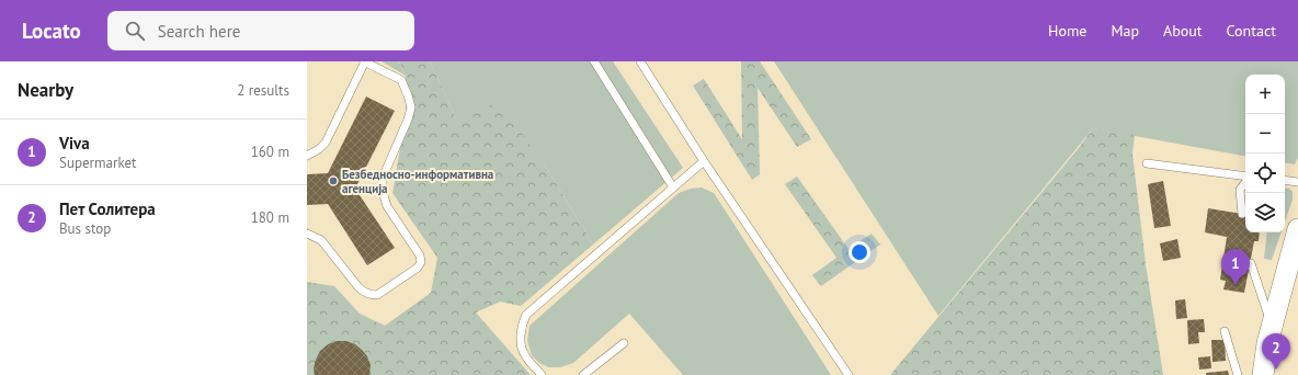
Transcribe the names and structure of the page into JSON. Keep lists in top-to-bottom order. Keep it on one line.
{"places":["Безбедносно-информативна агенција"],"page":{"header":"Locato","search":"Search here","nav":["Home","Map","About","Contact"],"heading":["Nearby","2 results"],"map_buttons":["+","−"],"list":[{"mark":"1","name":"Viva","note":"Supermarket","value":"160 m"},{"mark":"2","name":"Пет Солитера","note":"Bus stop","value":"180 m"}],"pins":["1","2"]}}
